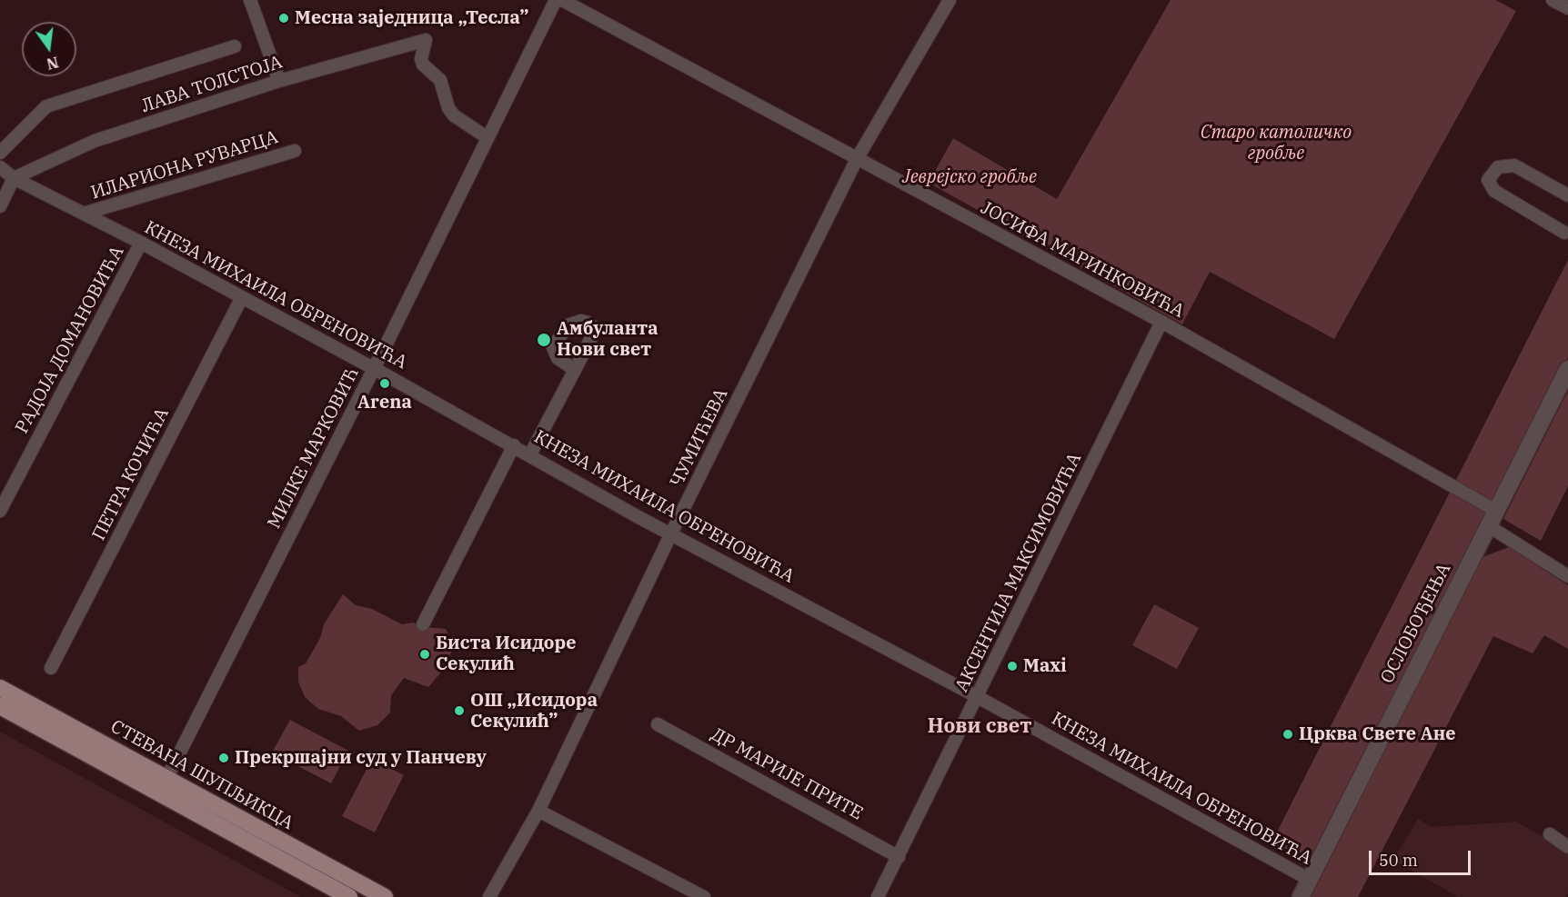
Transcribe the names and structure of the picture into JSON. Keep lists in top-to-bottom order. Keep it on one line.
{"streets":{"main road":["СТЕВАНА ШУПЉИКЦА"],"street":["ЛАВА ТОЛСТОЈА","ИЛАРИОНА РУВАРЦА","ЈОСИФА МАРИНКОВИЋА","КНЕЗА МИХАИЛА ОБРЕНОВИЋА","РАДОЈА ДОМАНОВИЋА","ЧУМИЋЕВА","МИЛКЕ МАРКОВИЋ","ПЕТРА КОЧИЋА","АКСЕНТИЈА МАКСИМОВИЋА","ОСЛОБОЂЕЊА","ДР МАРИЈЕ ПРИТЕ"]},"crossings":[["ЛАВА ТОЛСТОЈА","КНЕЗА МИХАИЛА ОБРЕНОВИЋА"],["ЛАВА ТОЛСТОЈА","МИЛКЕ МАРКОВИЋ"],["ИЛАРИОНА РУВАРЦА","КНЕЗА МИХАИЛА ОБРЕНОВИЋА"],["ЈОСИФА МАРИНКОВИЋА","ЧУМИЋЕВА"],["ЈОСИФА МАРИНКОВИЋА","АКСЕНТИЈА МАКСИМОВИЋА"],["ЈОСИФА МАРИНКОВИЋА","ОСЛОБОЂЕЊА"],["КНЕЗА МИХАИЛА ОБРЕНОВИЋА","РАДОЈА ДОМАНОВИЋА"],["КНЕЗА МИХАИЛА ОБРЕНОВИЋА","ЧУМИЋЕВА"],["КНЕЗА МИХАИЛА ОБРЕНОВИЋА","МИЛКЕ МАРКОВИЋ"],["КНЕЗА МИХАИЛА ОБРЕНОВИЋА","ПЕТРА КОЧИЋА"],["КНЕЗА МИХАИЛА ОБРЕНОВИЋА","АКСЕНТИЈА МАКСИМОВИЋА"],["КНЕЗА МИХАИЛА ОБРЕНОВИЋА","ОСЛОБОЂЕЊА"],["МИЛКЕ МАРКОВИЋ","СТЕВАНА ШУПЉИКЦА"],["АКСЕНТИЈА МАКСИМОВИЋА","ДР МАРИЈЕ ПРИТЕ"]],"districts":["Нови свет"],"parks":["Старо католичко гробље","Јеврејско гробље"],"places":["Месна заједница „Тесла”","Амбуланта Нови свет","Arena","Биста Исидоре Секулић","Maxi","ОШ „Исидора Секулић”","Црква Свете Ане","Прекршајни суд у Панчеву"],"scale_bar":"50 m","north":"bottom"}
